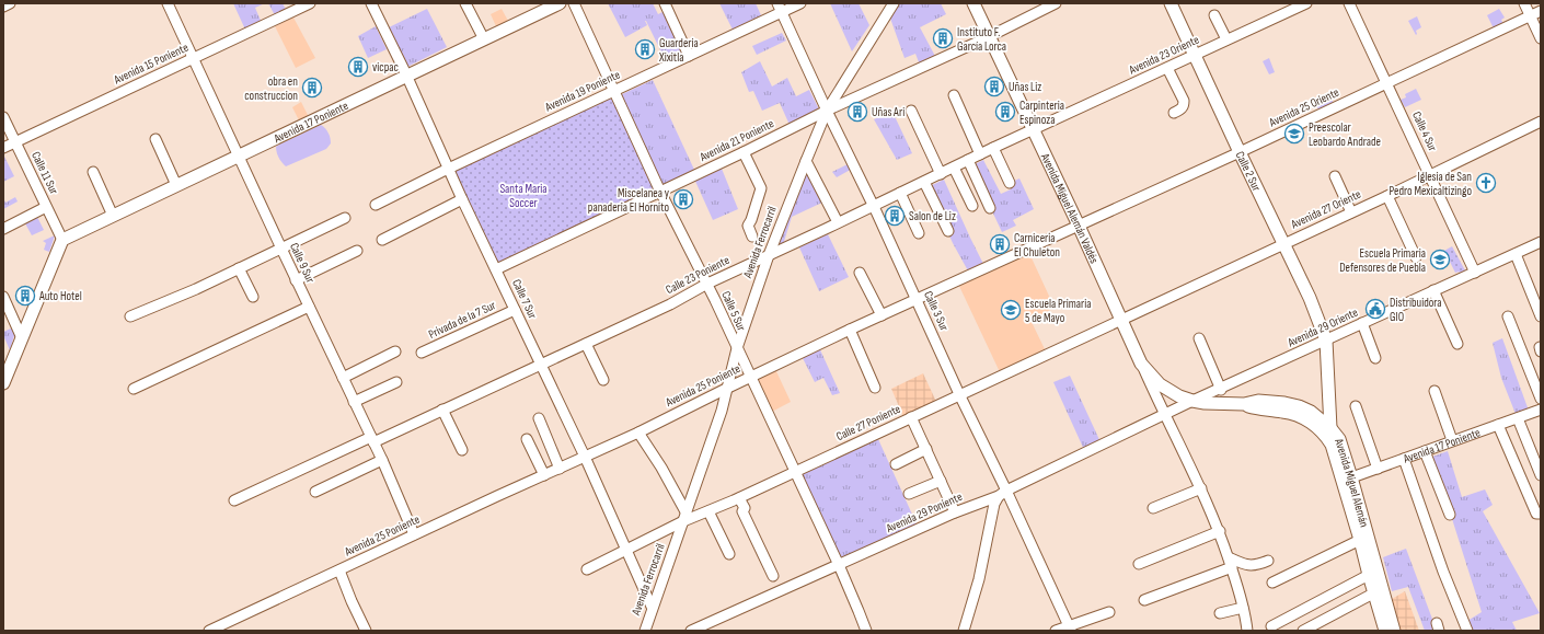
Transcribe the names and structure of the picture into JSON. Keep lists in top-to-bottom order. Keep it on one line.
{"streets":{"main road":["Avenida 17 Poniente","Calle 2 Sur","Avenida Miguel Alemán Valdés","Avenida Miguel Alemán"],"street":["Avenida 23 Oriente","Avenida 15 Poniente","Avenida 19 Poniente","Avenida 25 Oriente","Calle 4 Sur","Avenida 21 Poniente","Calle 11 Sur","Avenida 27 Oriente","Avenida Ferrocarril","Calle 9 Sur","Calle 23 Poniente","Calle 7 Sur","Calle 5 Sur","Calle 3 Sur","Privada de la 7 Sur","Avenida 29 Oriente","Avenida 25 Poniente","Calle 27 Poniente","Avenida 29 Poniente"]},"crossings":[["Avenida 23 Oriente","Calle 2 Sur"],["Avenida 23 Oriente","Avenida Miguel Alemán Valdés"],["Avenida 23 Oriente","Calle 23 Poniente"],["Avenida 15 Poniente","Calle 11 Sur"],["Avenida 15 Poniente","Calle 9 Sur"],["Avenida 19 Poniente","Calle 7 Sur"],["Avenida 19 Poniente","Calle 5 Sur"],["Avenida 19 Poniente","Calle 3 Sur"],["Avenida 25 Oriente","Calle 4 Sur"],["Avenida 25 Oriente","Calle 2 Sur"],["Avenida 25 Oriente","Avenida Miguel Alemán Valdés"],["Avenida 25 Oriente","Avenida 25 Poniente"],["Avenida 17 Poniente","Calle 11 Sur"],["Avenida 17 Poniente","Calle 9 Sur"],["Avenida 17 Poniente","Calle 7 Sur"],["Avenida 17 Poniente","Avenida Miguel Alemán"],["Calle 4 Sur","Avenida 27 Oriente"],["Calle 4 Sur","Avenida 29 Oriente"],["Avenida 21 Poniente","Avenida Miguel Alemán Valdés"],["Avenida 21 Poniente","Avenida Ferrocarril"],["Avenida 21 Poniente","Calle 7 Sur"],["Avenida 21 Poniente","Calle 5 Sur"],["Avenida 21 Poniente","Calle 3 Sur"],["Calle 2 Sur","Avenida 27 Oriente"],["Calle 2 Sur","Avenida 29 Oriente"],["Calle 2 Sur","Avenida Miguel Alemán"],["Avenida Miguel Alemán Valdés","Avenida 27 Oriente"],["Avenida Miguel Alemán Valdés","Calle 23 Poniente"],["Avenida Miguel Alemán Valdés","Avenida 29 Oriente"],["Avenida Miguel Alemán Valdés","Avenida 25 Poniente"],["Avenida Miguel Alemán Valdés","Calle 27 Poniente"],["Avenida Miguel Alemán Valdés","Avenida Miguel Alemán"],["Avenida Miguel Alemán Valdés","Avenida 29 Poniente"],["Avenida 27 Oriente","Calle 27 Poniente"],["Avenida Ferrocarril","Calle 23 Poniente"],["Avenida Ferrocarril","Calle 7 Sur"],["Avenida Ferrocarril","Calle 5 Sur"],["Avenida Ferrocarril","Calle 3 Sur"],["Avenida Ferrocarril","Avenida 25 Poniente"],["Avenida Ferrocarril","Calle 27 Poniente"],["Calle 9 Sur","Calle 23 Poniente"],["Calle 9 Sur","Avenida 25 Poniente"],["Calle 23 Poniente","Calle 7 Sur"],["Calle 23 Poniente","Calle 5 Sur"],["Calle 23 Poniente","Calle 3 Sur"],["Calle 7 Sur","Privada de la 7 Sur"],["Calle 7 Sur","Avenida 25 Poniente"],["Calle 7 Sur","Calle 27 Poniente"],["Calle 5 Sur","Avenida 25 Poniente"],["Calle 5 Sur","Calle 27 Poniente"],["Calle 5 Sur","Avenida 29 Poniente"],["Calle 3 Sur","Avenida 25 Poniente"],["Calle 3 Sur","Calle 27 Poniente"],["Calle 3 Sur","Avenida 29 Poniente"],["Avenida 29 Oriente","Avenida Miguel Alemán"],["Avenida 29 Oriente","Avenida 29 Poniente"]],"parks":["Santa Maria Soccer"],"places":{"building":["Instituto F. García Lorca","Guarderia Xixitla","vicpac","Uñas Liz","obra en construccion","Uñas Ari","Carpinteria Espinoza","Miscelanea y panaderia El Hornito","Salon de Liz","Carniceria El Chuleton","Auto Hotel"],"school or university":["Preescolar Leobardo Andrade","Escuela Primaria Defensores de Puebla","Escuela Primaria 5 de Mayo"],"church":["Iglesia de San Pedro Mexicaltizingo"],"public building":["Distribuidora GIO"]}}
